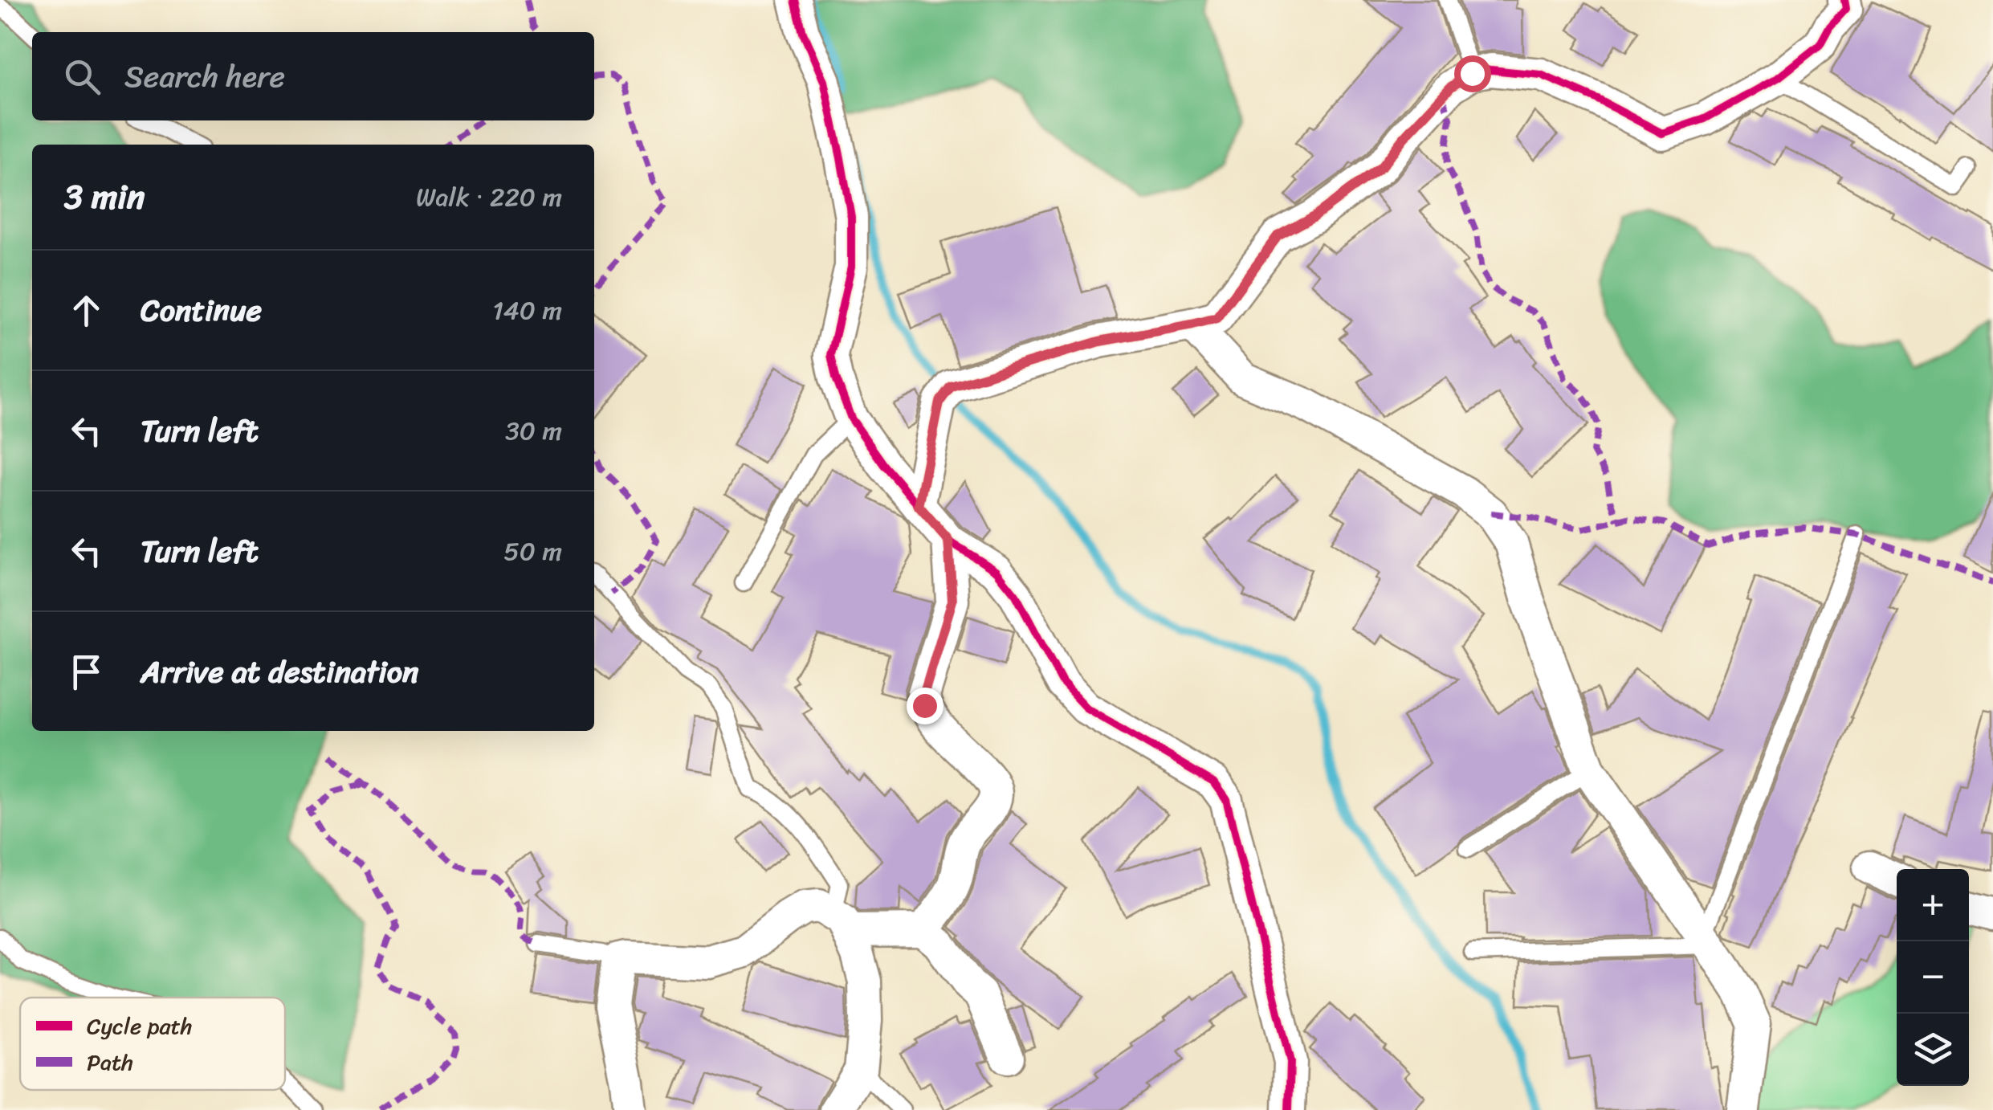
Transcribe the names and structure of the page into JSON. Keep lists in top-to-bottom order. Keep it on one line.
{"legend":["Cycle path","Path"],"page":{"search":"Search here","heading":["3 min","Walk · 220 m"],"list":[["Continue","140 m"],["Turn left","30 m"],["Turn left","50 m"],"Arrive at destination"],"map_buttons":["+","−"]}}
